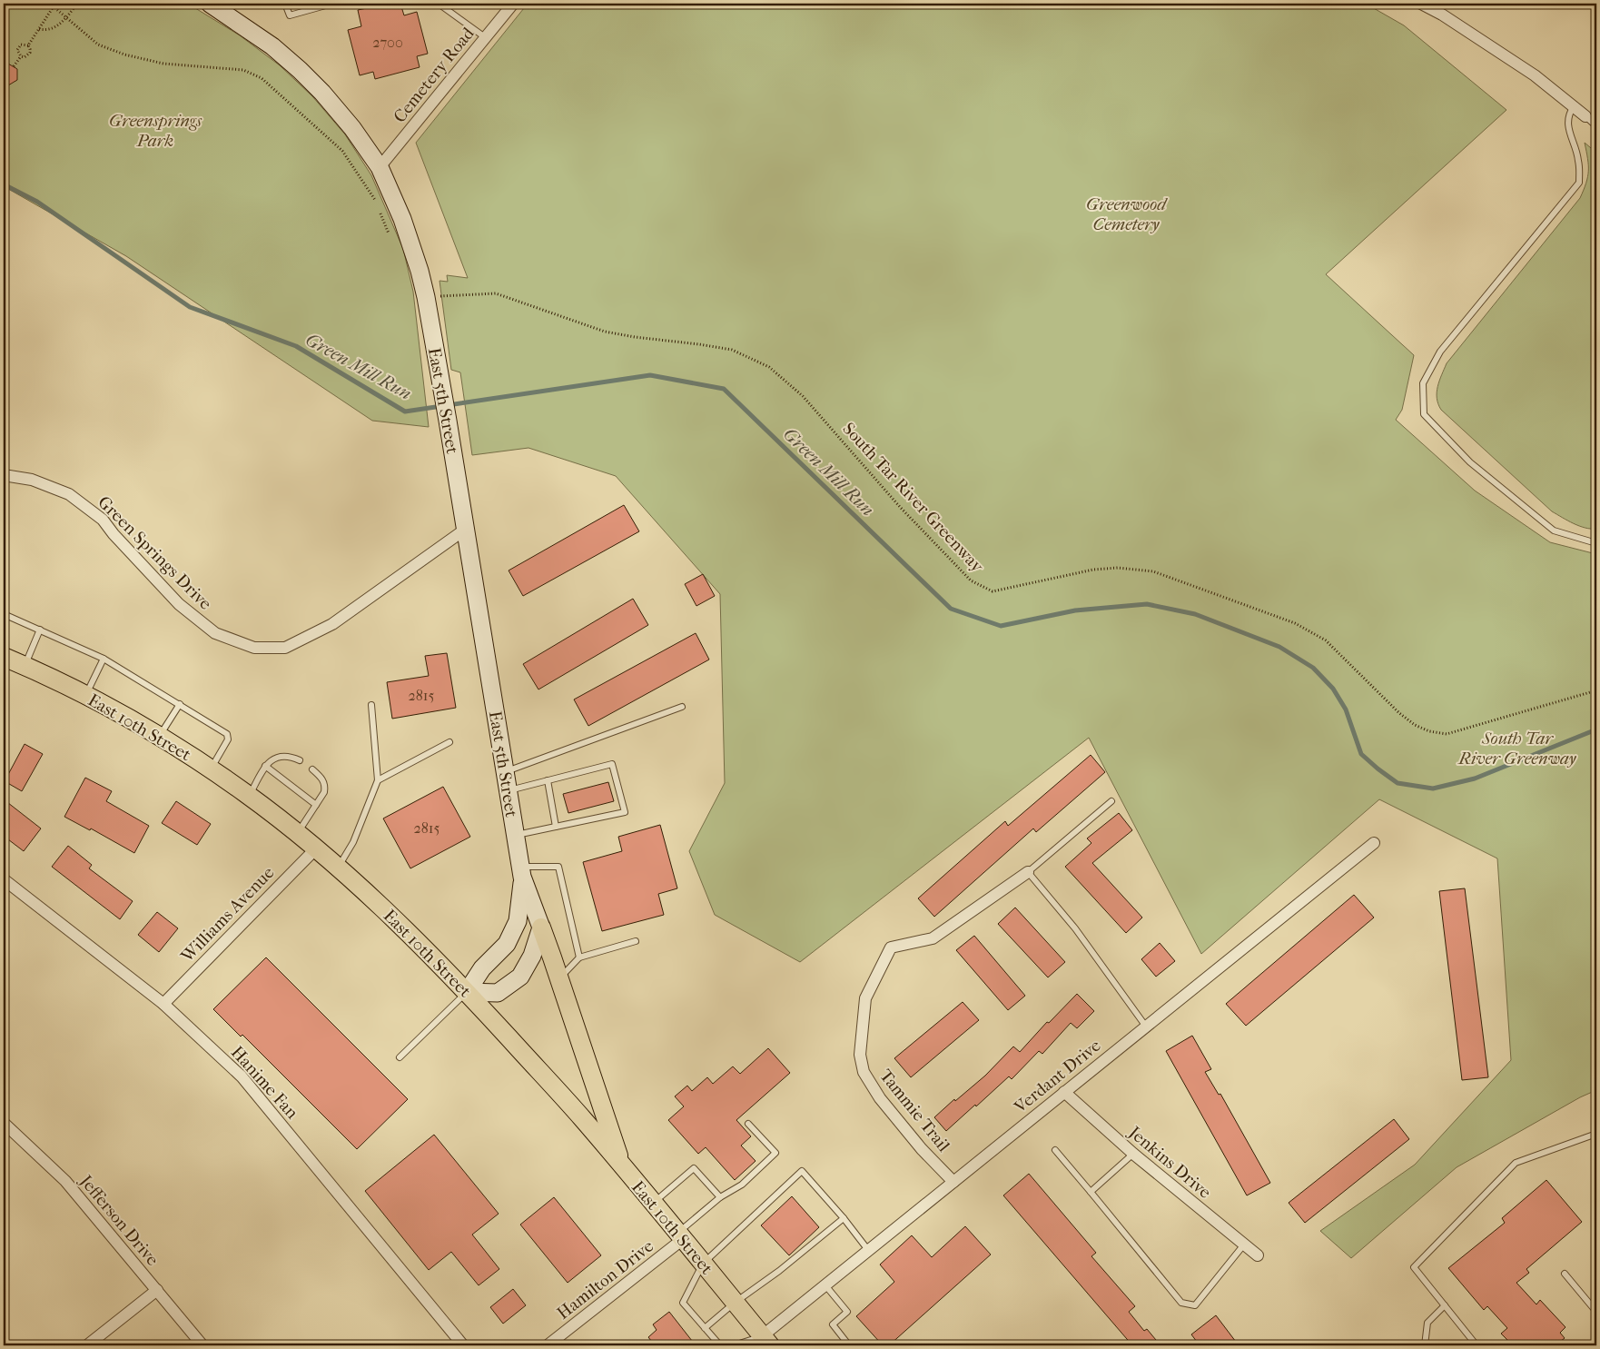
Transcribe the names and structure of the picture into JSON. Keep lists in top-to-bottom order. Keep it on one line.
{"streets":{"main road":["East 5th Street","East 10th Street"],"street":["Cemetery Road","Green Springs Drive","Williams Avenue","Verdant Drive","Hanime Fan","Tammie Trail","Jenkins Drive","Jefferson Drive","Hamilton Drive"],"path":["South Tar River Greenway"]},"crossings":[["Cemetery Road","East 5th Street"],["East 5th Street","Green Springs Drive"],["East 5th Street","East 10th Street"],["East 10th Street","Williams Avenue"],["East 10th Street","Verdant Drive"],["East 10th Street","Hamilton Drive"],["Williams Avenue","Hanime Fan"],["Verdant Drive","Tammie Trail"],["Verdant Drive","Jenkins Drive"]],"water":["Green Mill Run"],"parks":["Greensprings Park","Greenwood Cemetery","South Tar River Greenway"],"house_numbers":["2700","2815","2815"]}
